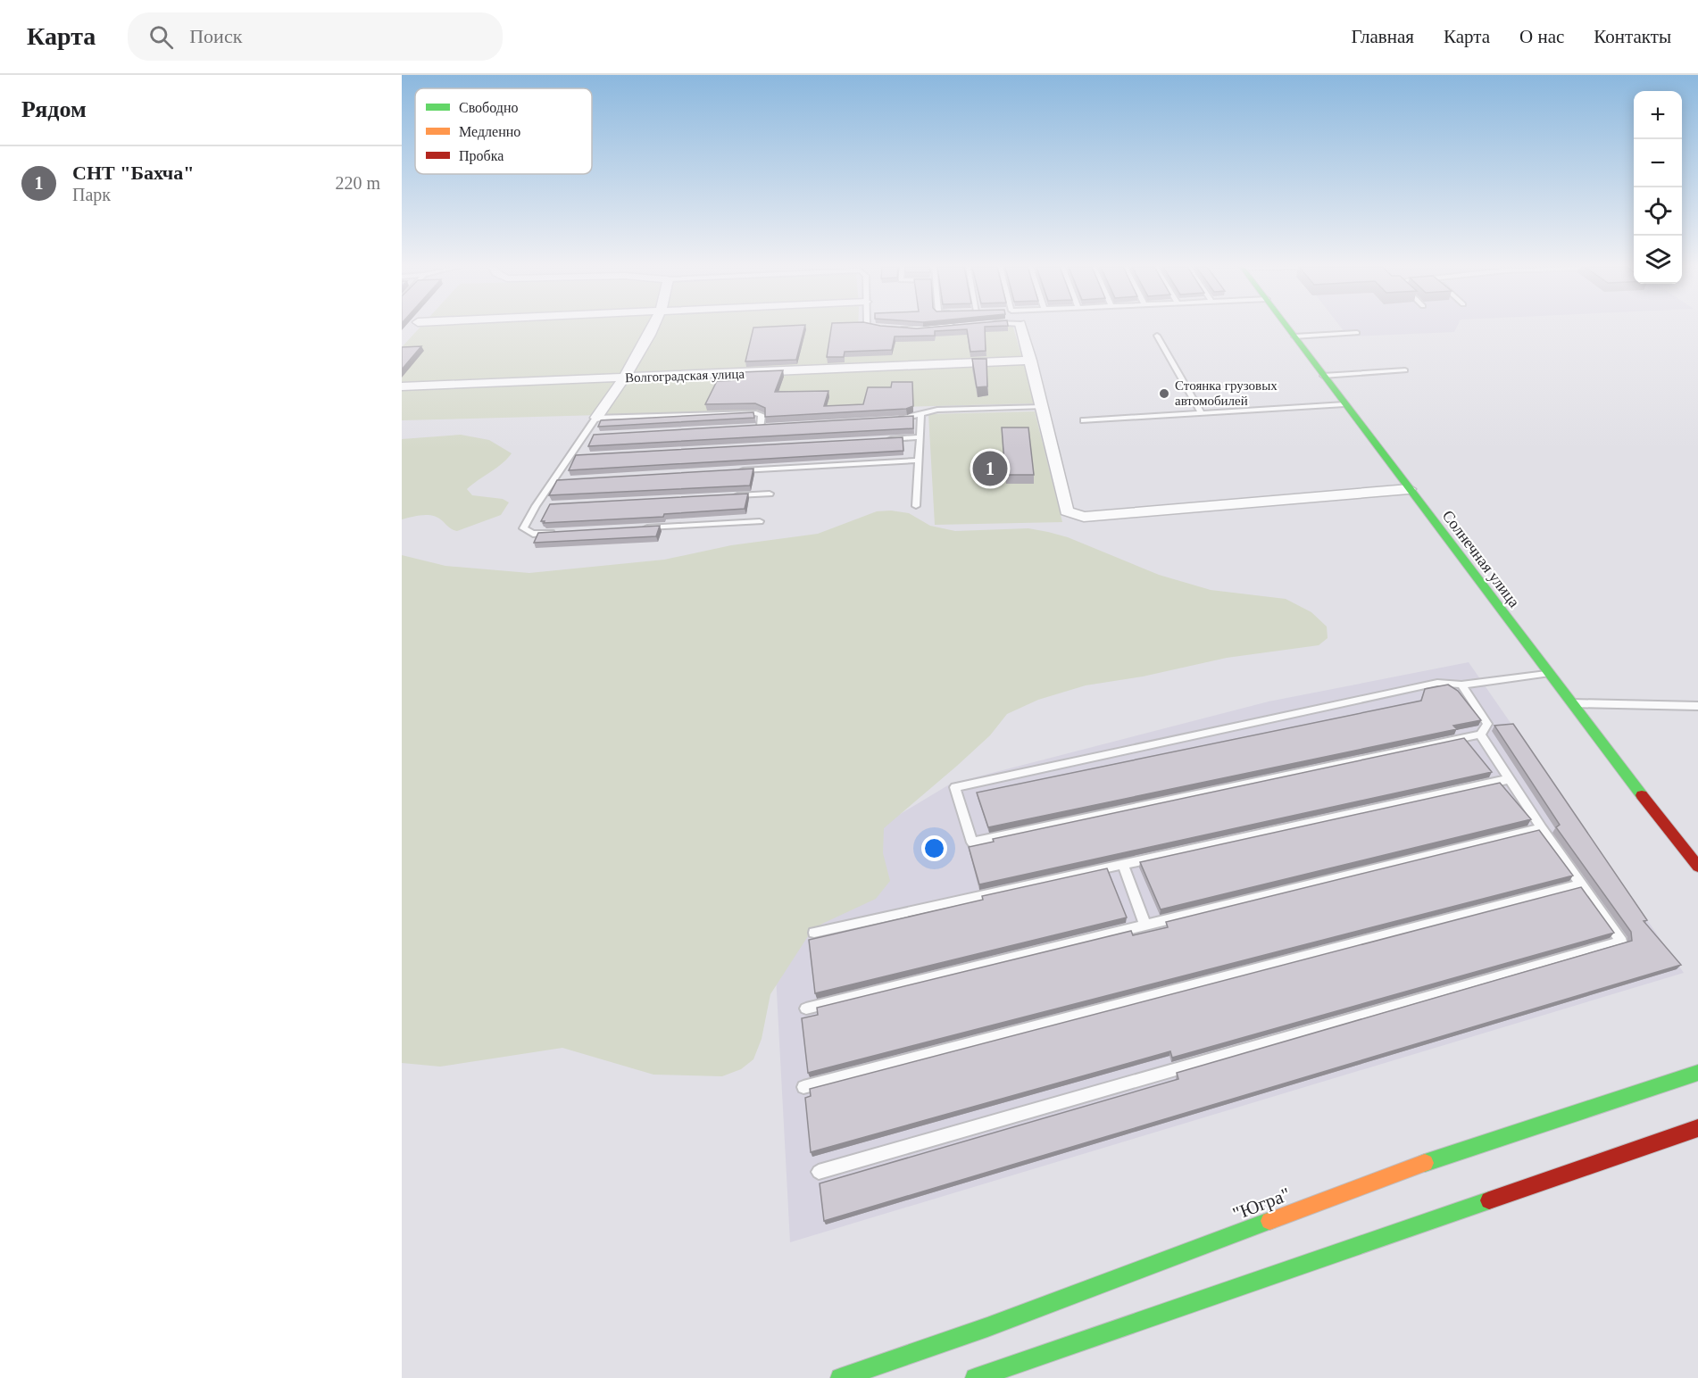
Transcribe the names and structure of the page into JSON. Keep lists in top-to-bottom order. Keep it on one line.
{"streets":{"main road":["Солнечная улица","\"Югра\""],"street":["Волгоградская улица"]},"places":["Стоянка грузовых автомобилей"],"legend":["Свободно","Медленно","Пробка"],"page":{"header":"Карта","search":"Поиск","nav":["Главная","Карта","О нас","Контакты"],"heading":"Рядом","map_buttons":["+","−"],"list":[{"mark":"1","name":"СНТ \"Бахча\"","note":"Парк","value":"220 m"}],"pins":"1"}}
